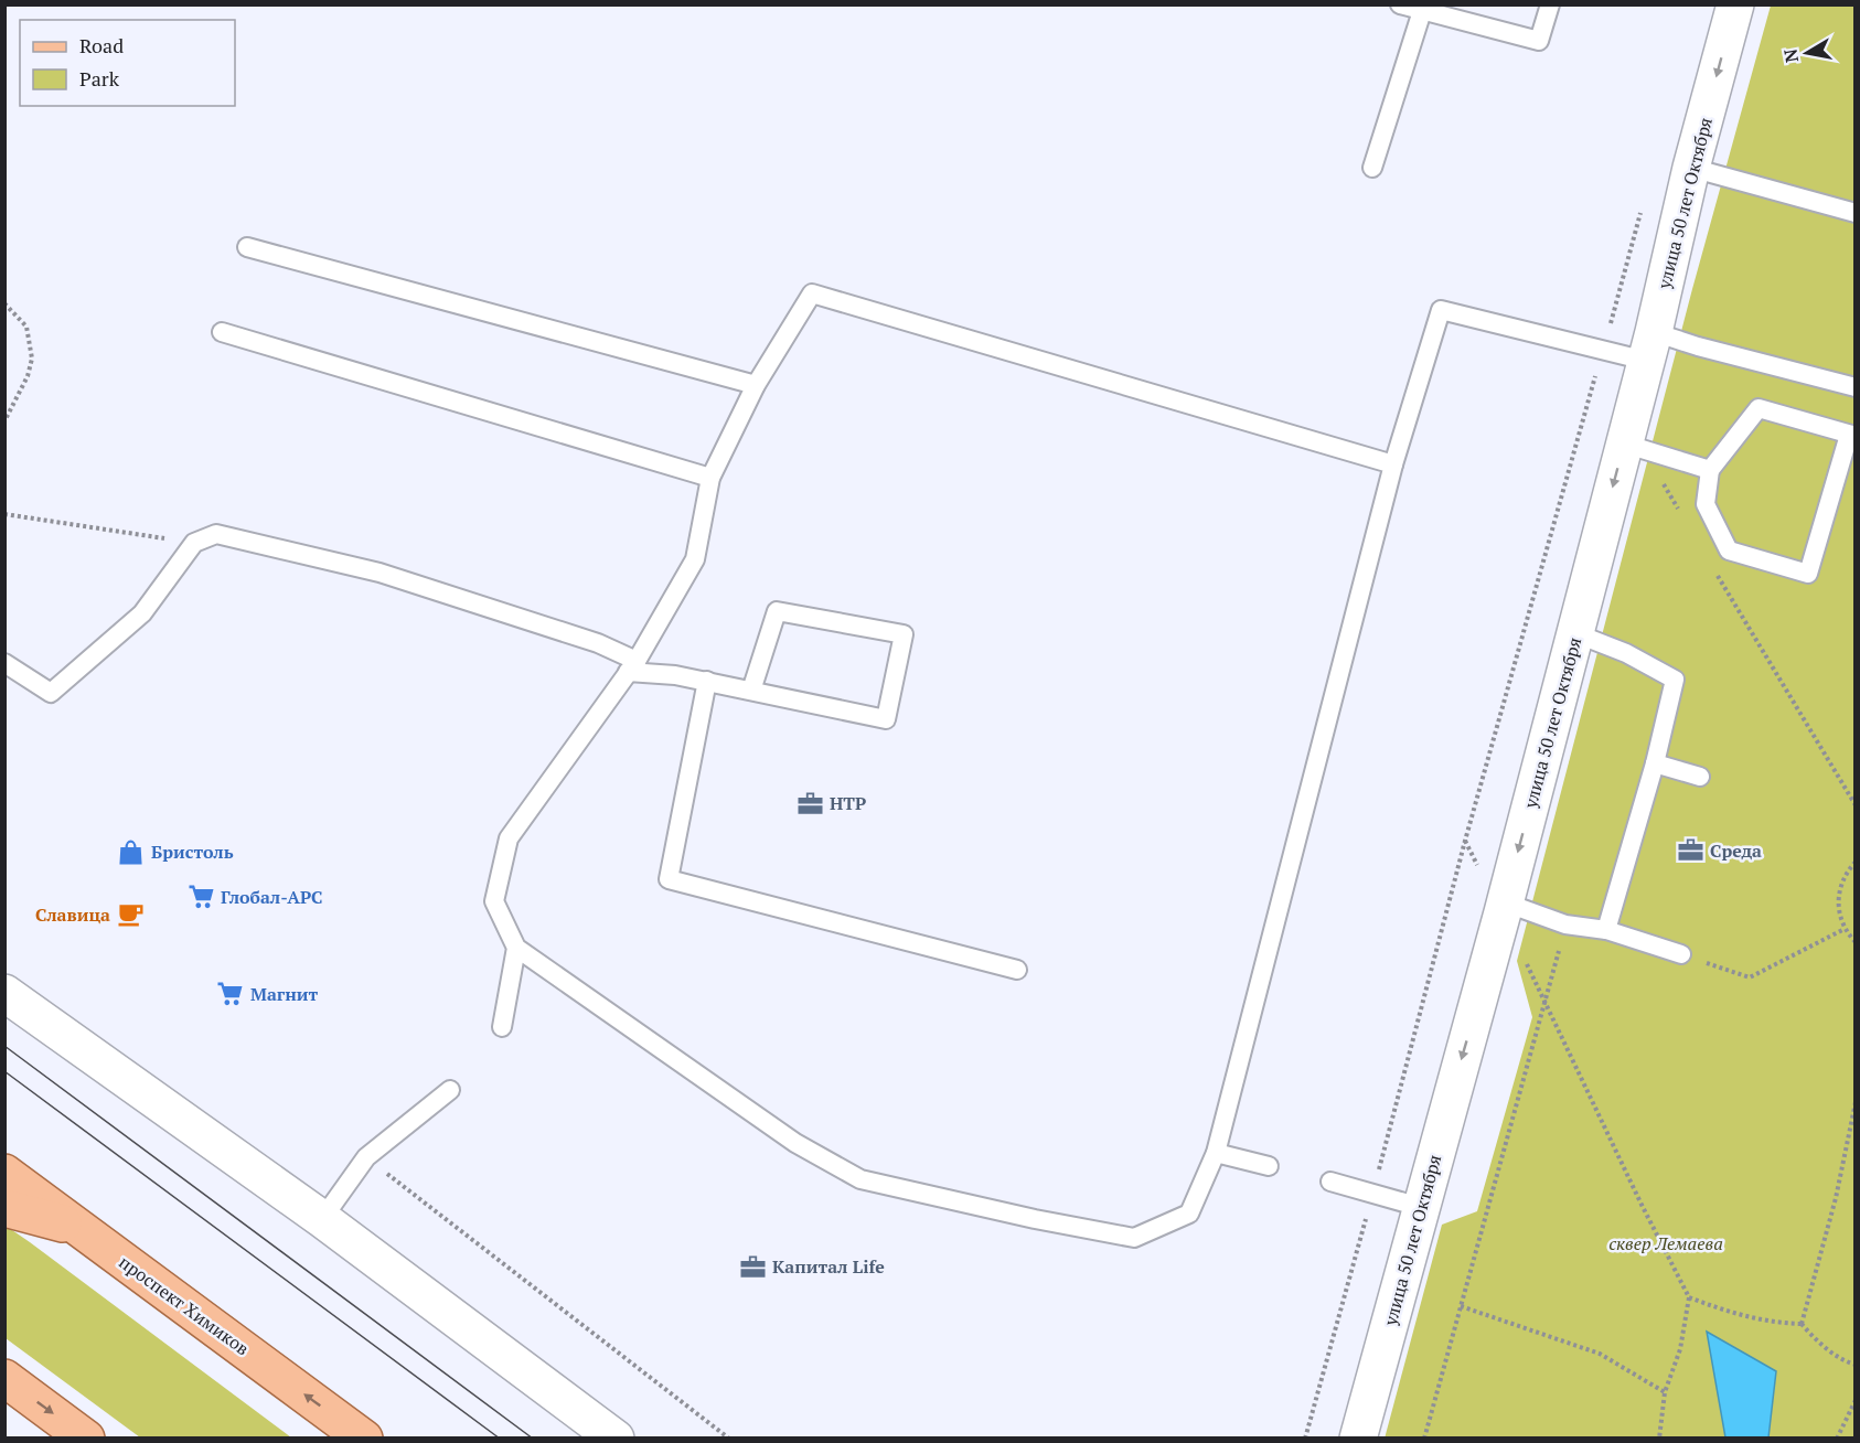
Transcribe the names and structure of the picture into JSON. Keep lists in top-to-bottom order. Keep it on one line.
{"streets":{"main road":["проспект Химиков"],"street":["улица 50 лет Октября"]},"one_way":["улица 50 лет Октября","проспект Химиков"],"parks":["сквер Лемаева"],"places":{"office":["НТР","Среда","Капитал Life"],"shop":["Бристоль"],"supermarket":["Глобал-АРС","Магнит"],"cafe":["Славица"]},"legend":["Road","Park"],"north":"left"}
